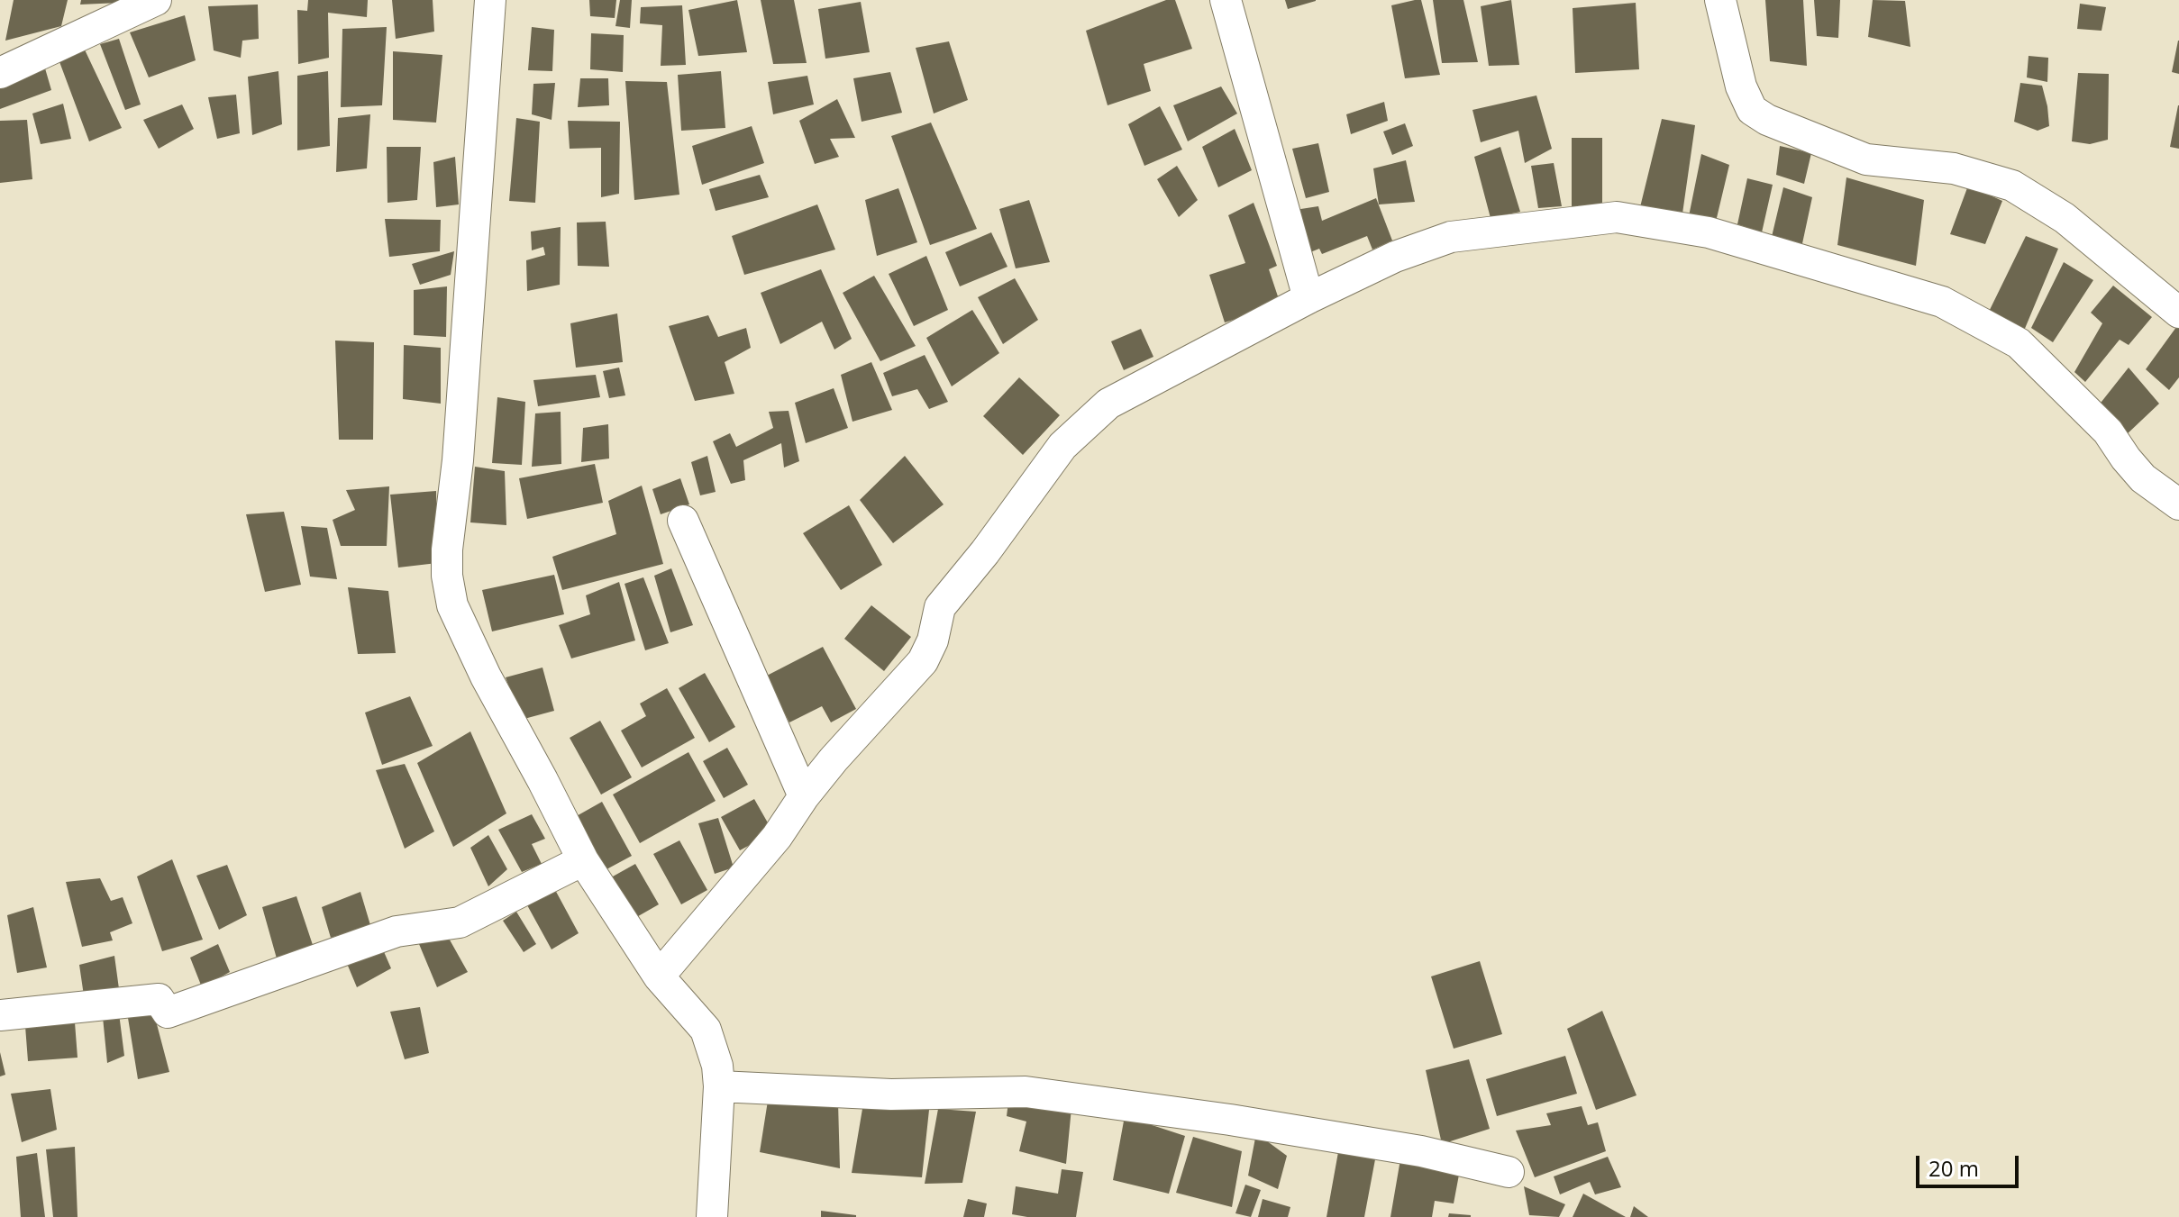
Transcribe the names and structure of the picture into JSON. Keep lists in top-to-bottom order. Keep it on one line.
{"scale_bar":"20 m"}
